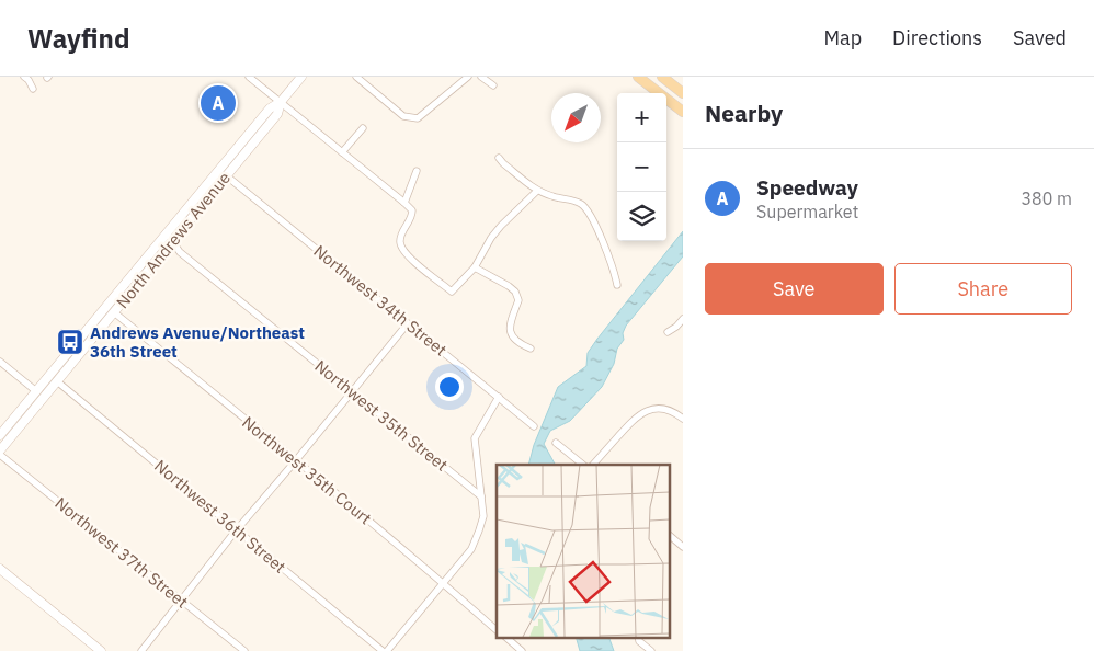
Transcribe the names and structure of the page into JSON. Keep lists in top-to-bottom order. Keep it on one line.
{"streets":{"main road":["North Andrews Avenue"],"street":["Northwest 34th Street","Northwest 35th Street","Northwest 35th Court","Northwest 36th Street","Northwest 37th Street"]},"crossings":[["North Andrews Avenue","Northwest 34th Street"],["North Andrews Avenue","Northwest 35th Street"],["North Andrews Avenue","Northwest 35th Court"],["North Andrews Avenue","Northwest 36th Street"],["North Andrews Avenue","Northwest 37th Street"]],"places":{"bus stop":["Andrews Avenue/Northeast 36th Street"]},"north":"bottom left","page":{"header":"Wayfind","nav":["Map","Directions","Saved"],"heading":"Nearby","pins":"A","map_buttons":["+","−"],"list":[{"mark":"A","name":"Speedway","note":"Supermarket","value":"380 m"}],"buttons":["Save","Share"]}}
